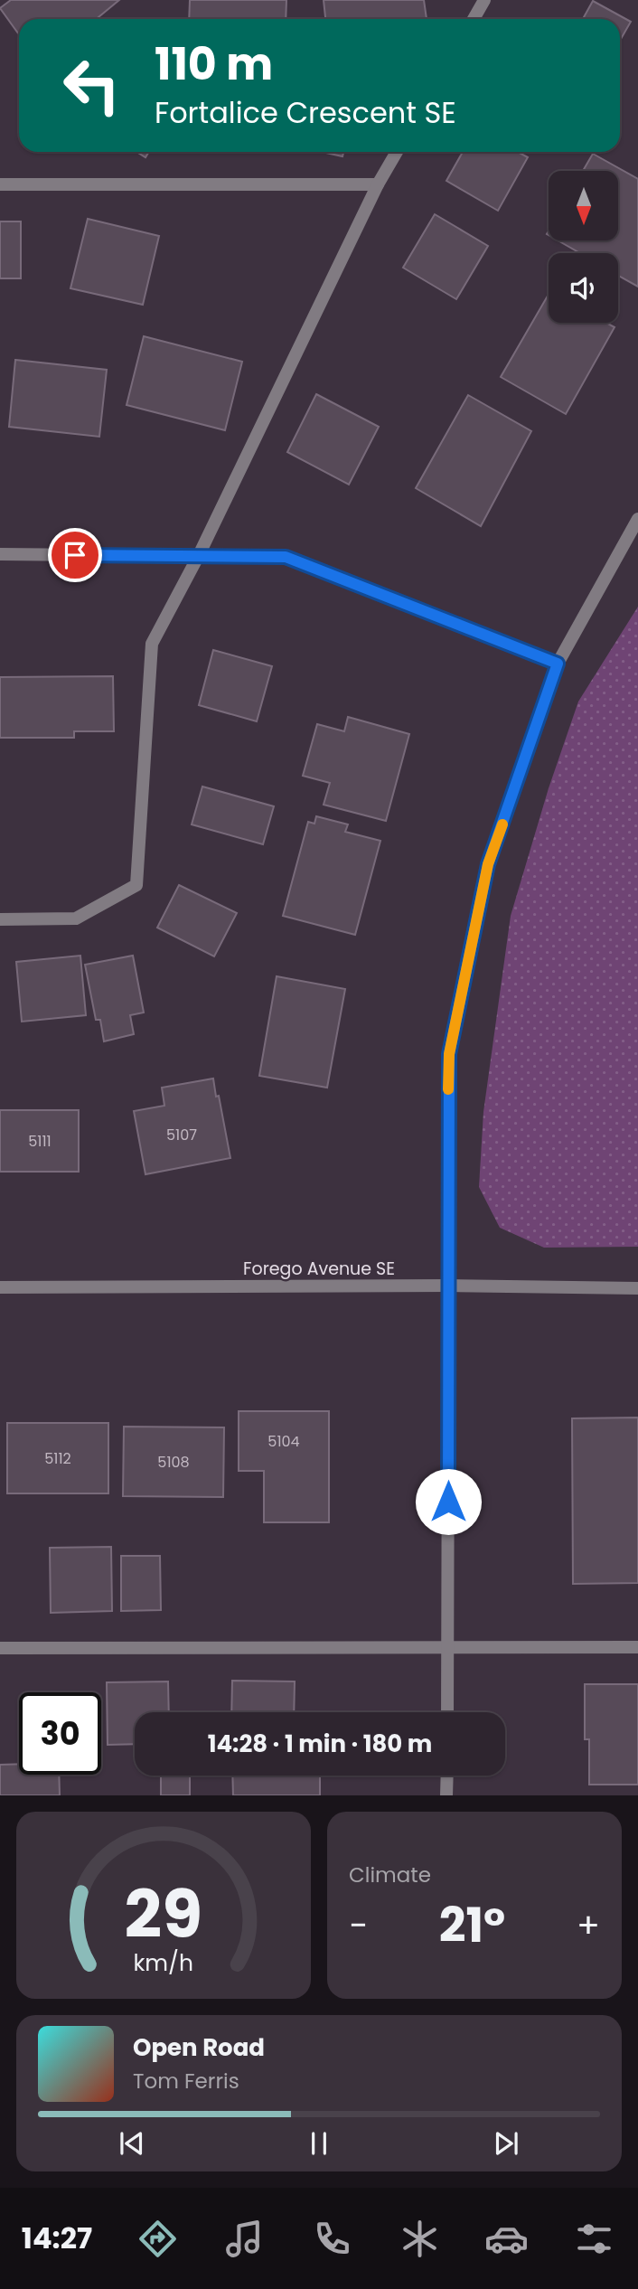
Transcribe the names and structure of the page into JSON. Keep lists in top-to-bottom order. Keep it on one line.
{"streets":{"street":["Forego Avenue SE"]},"house_numbers":["5107","5111","5104","5112","5108"],"north":"bottom","page":{"turn":["110 m","Fortalice Crescent SE"],"limit":"30","trip":"14:28 · 1 min · 180 m","tile":"Climate","heat":["−","21°","+"],"song":["Open Road","Tom Ferris"],"tabs":"14:27","gauge":["29","km/h"]}}
